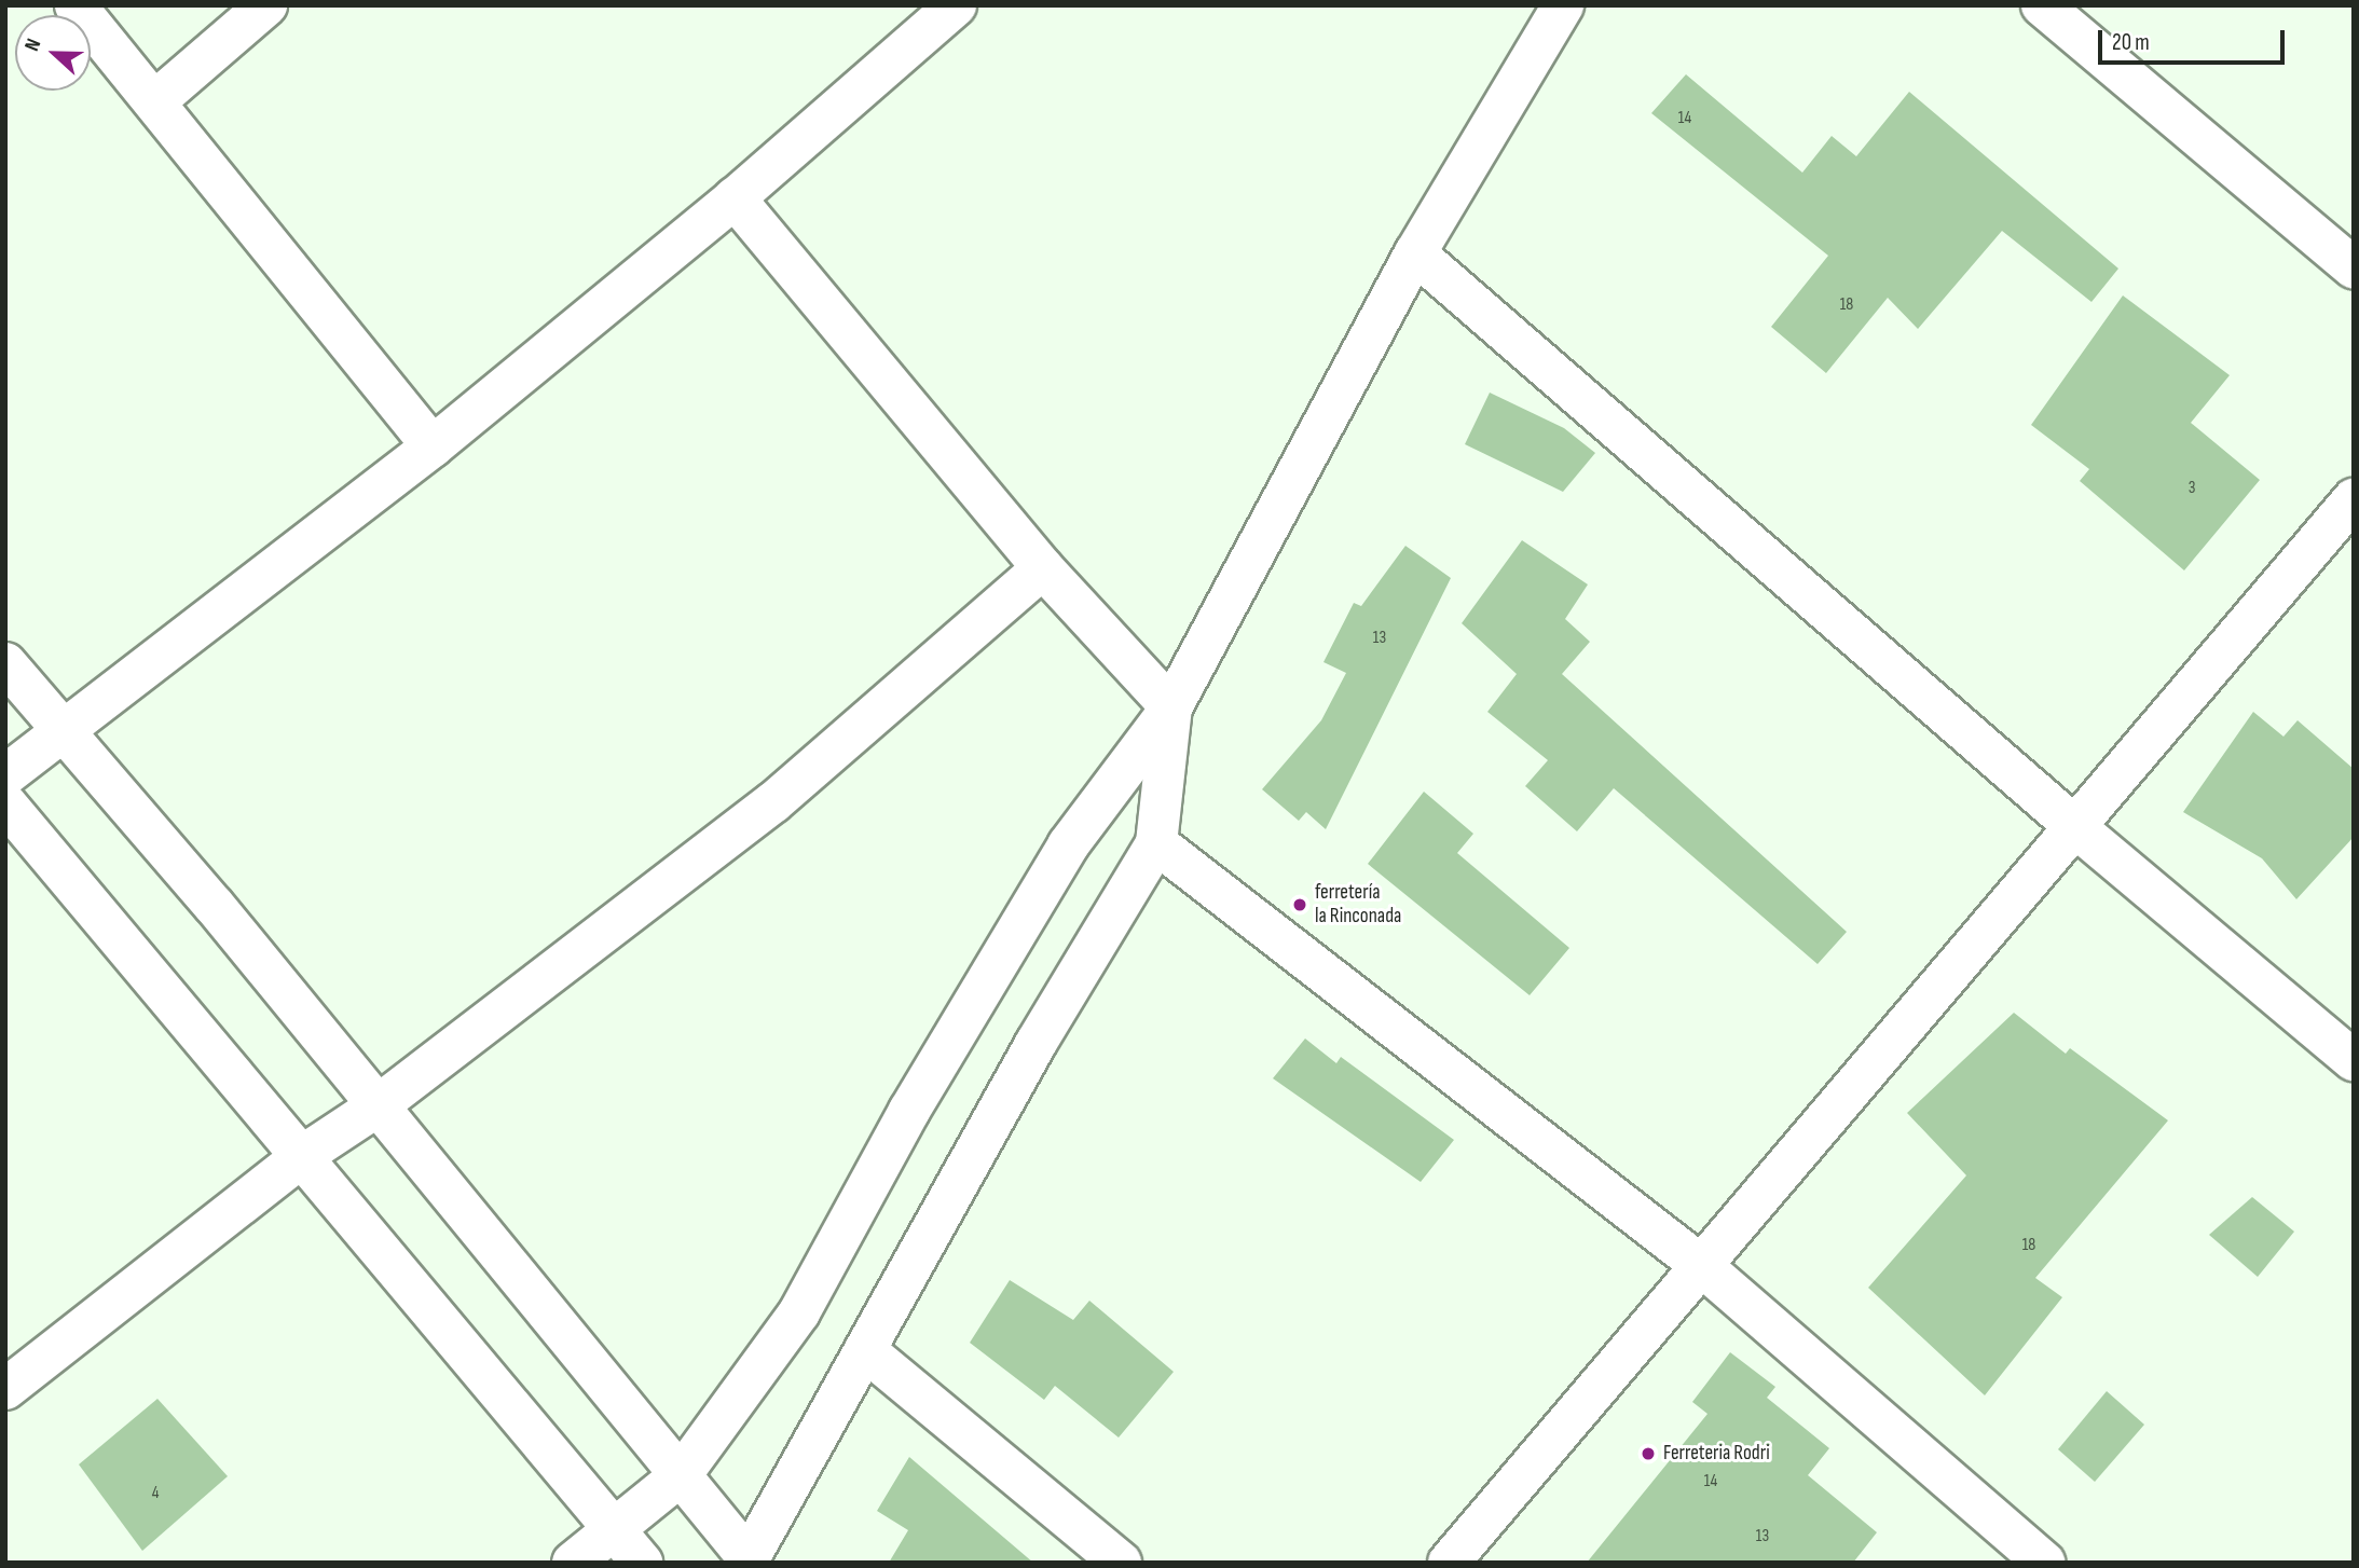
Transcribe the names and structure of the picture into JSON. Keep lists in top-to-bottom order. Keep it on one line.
{"places":["ferretería la Rinconada","Ferreteria Rodri"],"house_numbers":["14","18","3","13","18","14","4","13"],"scale_bar":"20 m","north":"left"}
